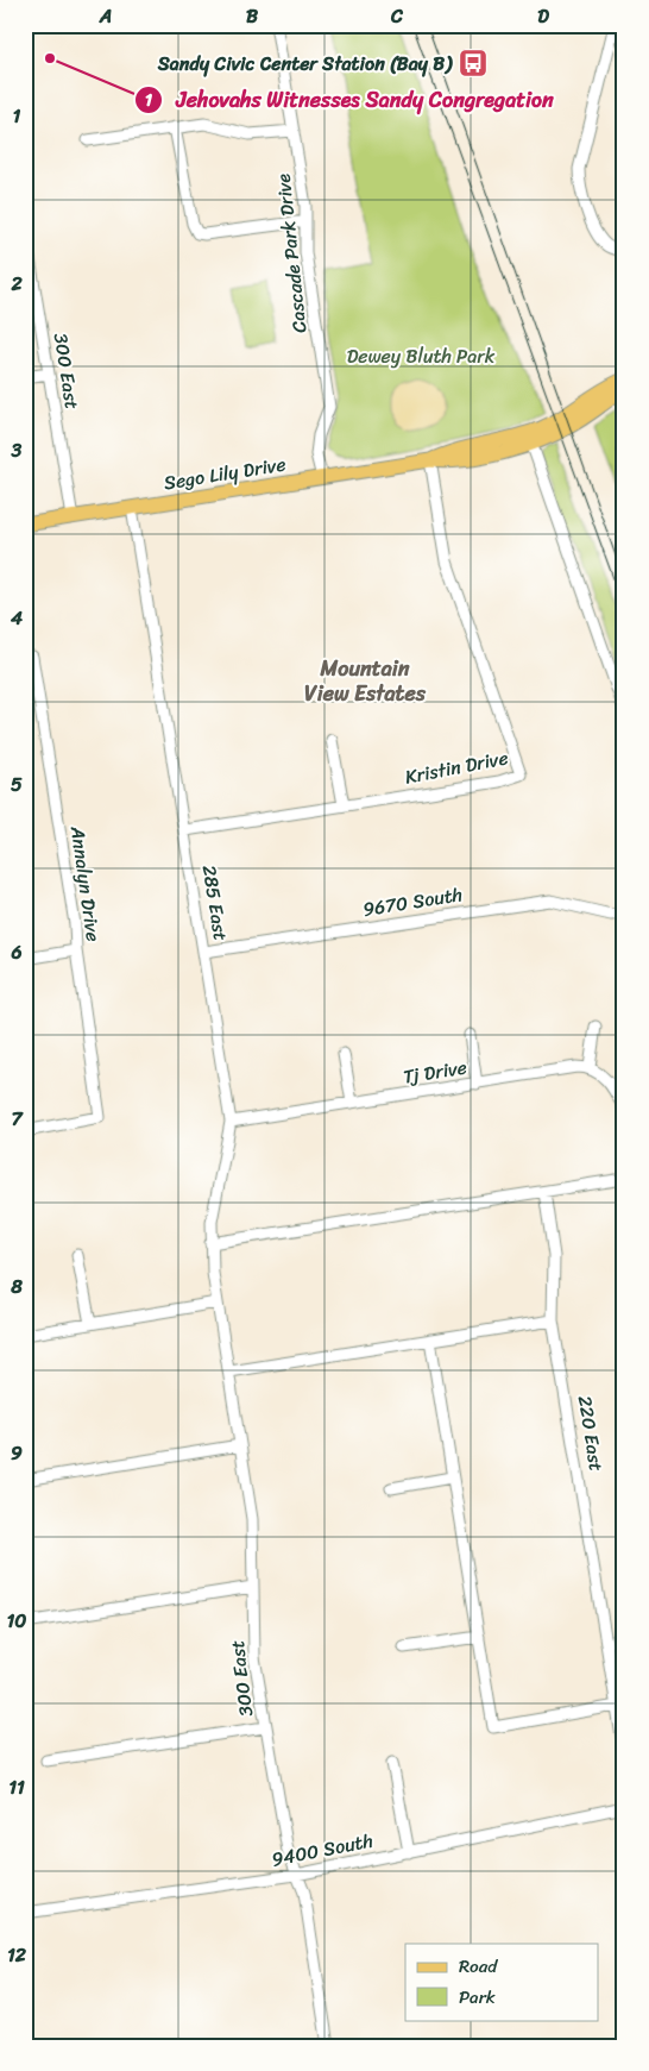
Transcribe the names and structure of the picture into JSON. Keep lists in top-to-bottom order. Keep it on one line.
{"streets":{"main road":["Sego Lily Drive"],"street":["Cascade Park Drive","300 East","Kristin Drive","Annalyn Drive","9670 South","285 East","Tj Drive","220 East","9400 South"]},"crossings":[["Cascade Park Drive","Sego Lily Drive"],["300 East","Sego Lily Drive"],["300 East","285 East"],["300 East","9400 South"],["Sego Lily Drive","Kristin Drive"],["Sego Lily Drive","285 East"],["Kristin Drive","285 East"],["9670 South","285 East"],["285 East","Tj Drive"]],"districts":["Mountain View Estates"],"parks":["Dewey Bluth Park"],"places":{"other":["Jehovahs Witnesses Sandy Congregation"],"bus stop":["Sandy Civic Center Station (Bay B)"]},"legend":["Road","Park"],"grid":{"columns":["A","B","C","D"],"rows":["1","2","3","4","5","6","7","8","9","10","11","12"]}}
